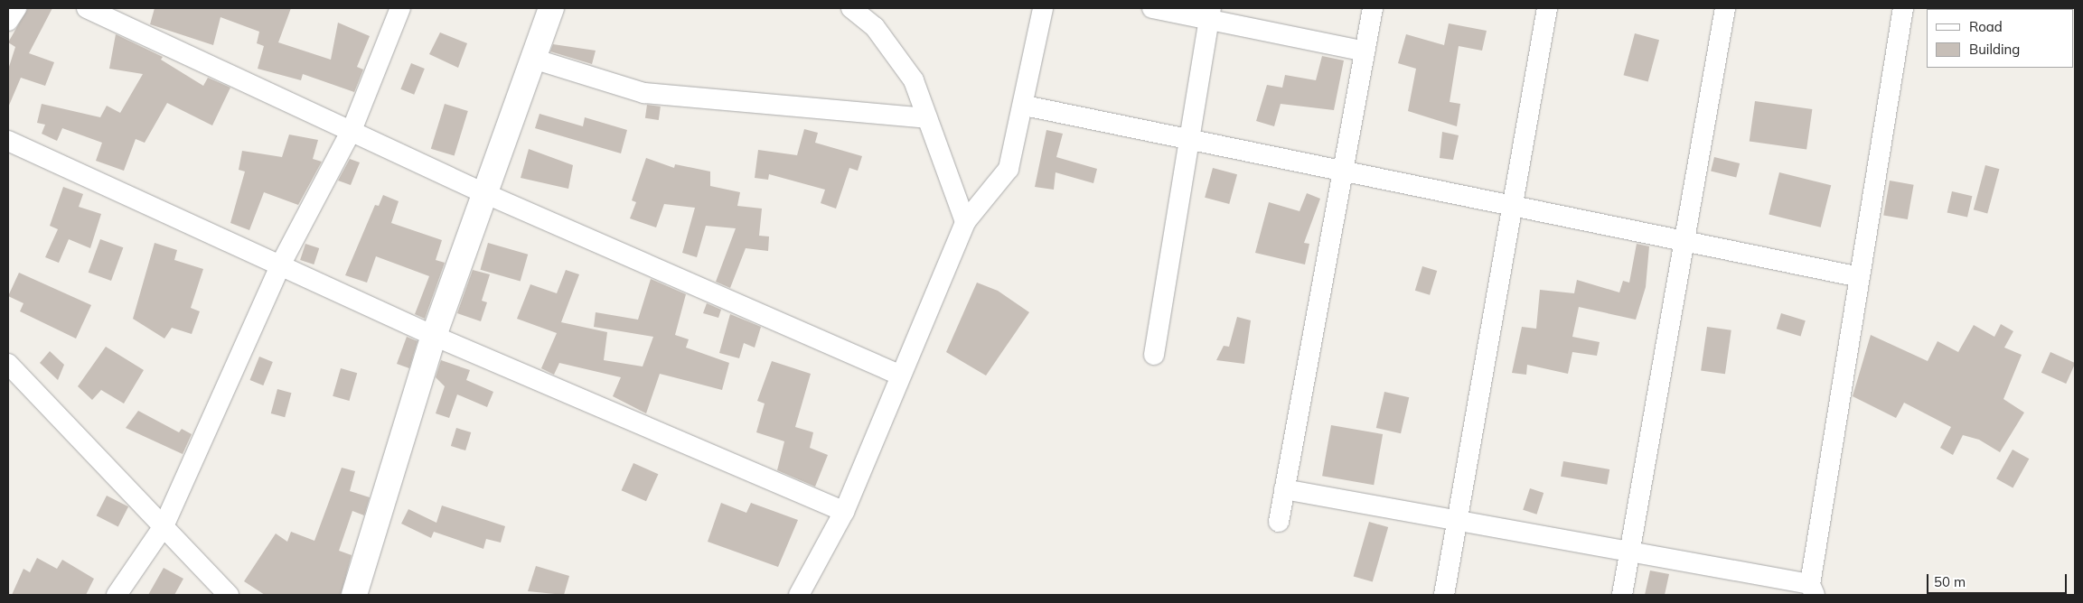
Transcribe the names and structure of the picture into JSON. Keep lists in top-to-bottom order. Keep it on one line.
{"legend":["Road","Building"],"scale_bar":"50 m"}
